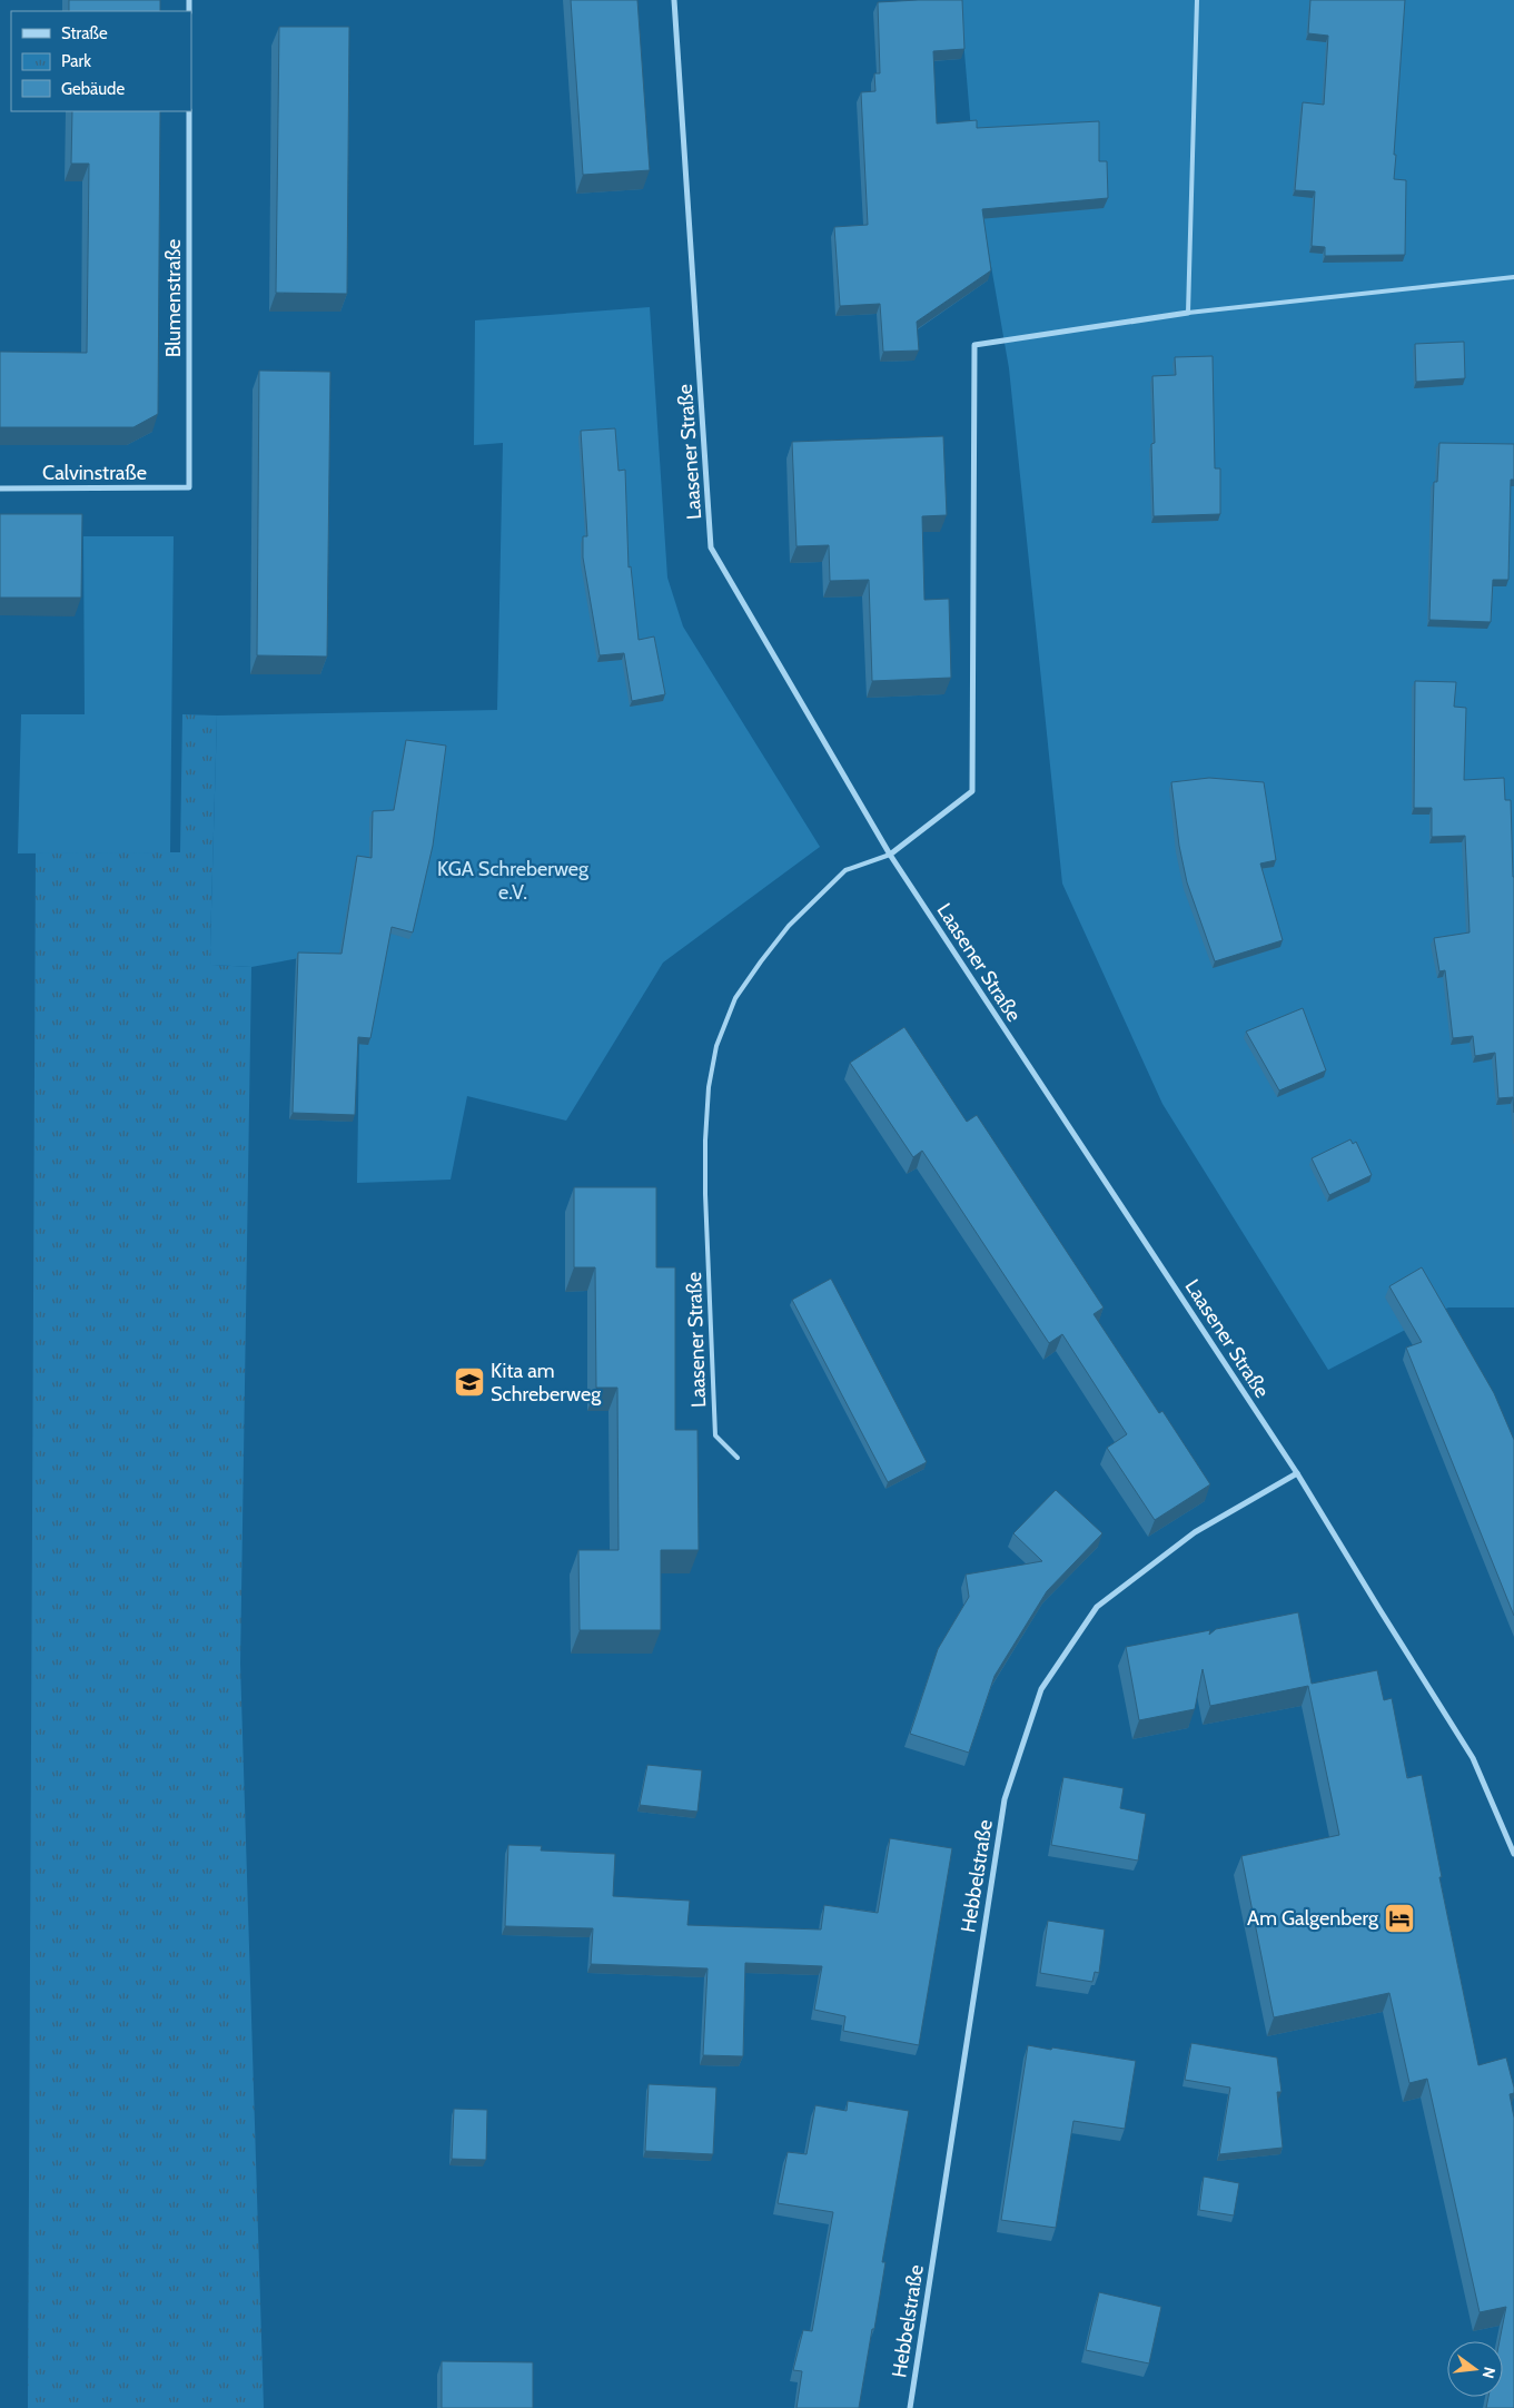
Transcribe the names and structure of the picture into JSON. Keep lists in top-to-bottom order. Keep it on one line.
{"streets":{"street":["Blumenstraße","Laasener Straße","Calvinstraße","Hebbelstraße"]},"crossings":[["Blumenstraße","Calvinstraße"],["Laasener Straße","Hebbelstraße"]],"parks":["KGA Schreberweg e.V."],"places":{"school or university":["Kita am Schreberweg"],"hotel":["Am Galgenberg"]},"legend":["Straße","Park","Gebäude"],"north":"right"}
